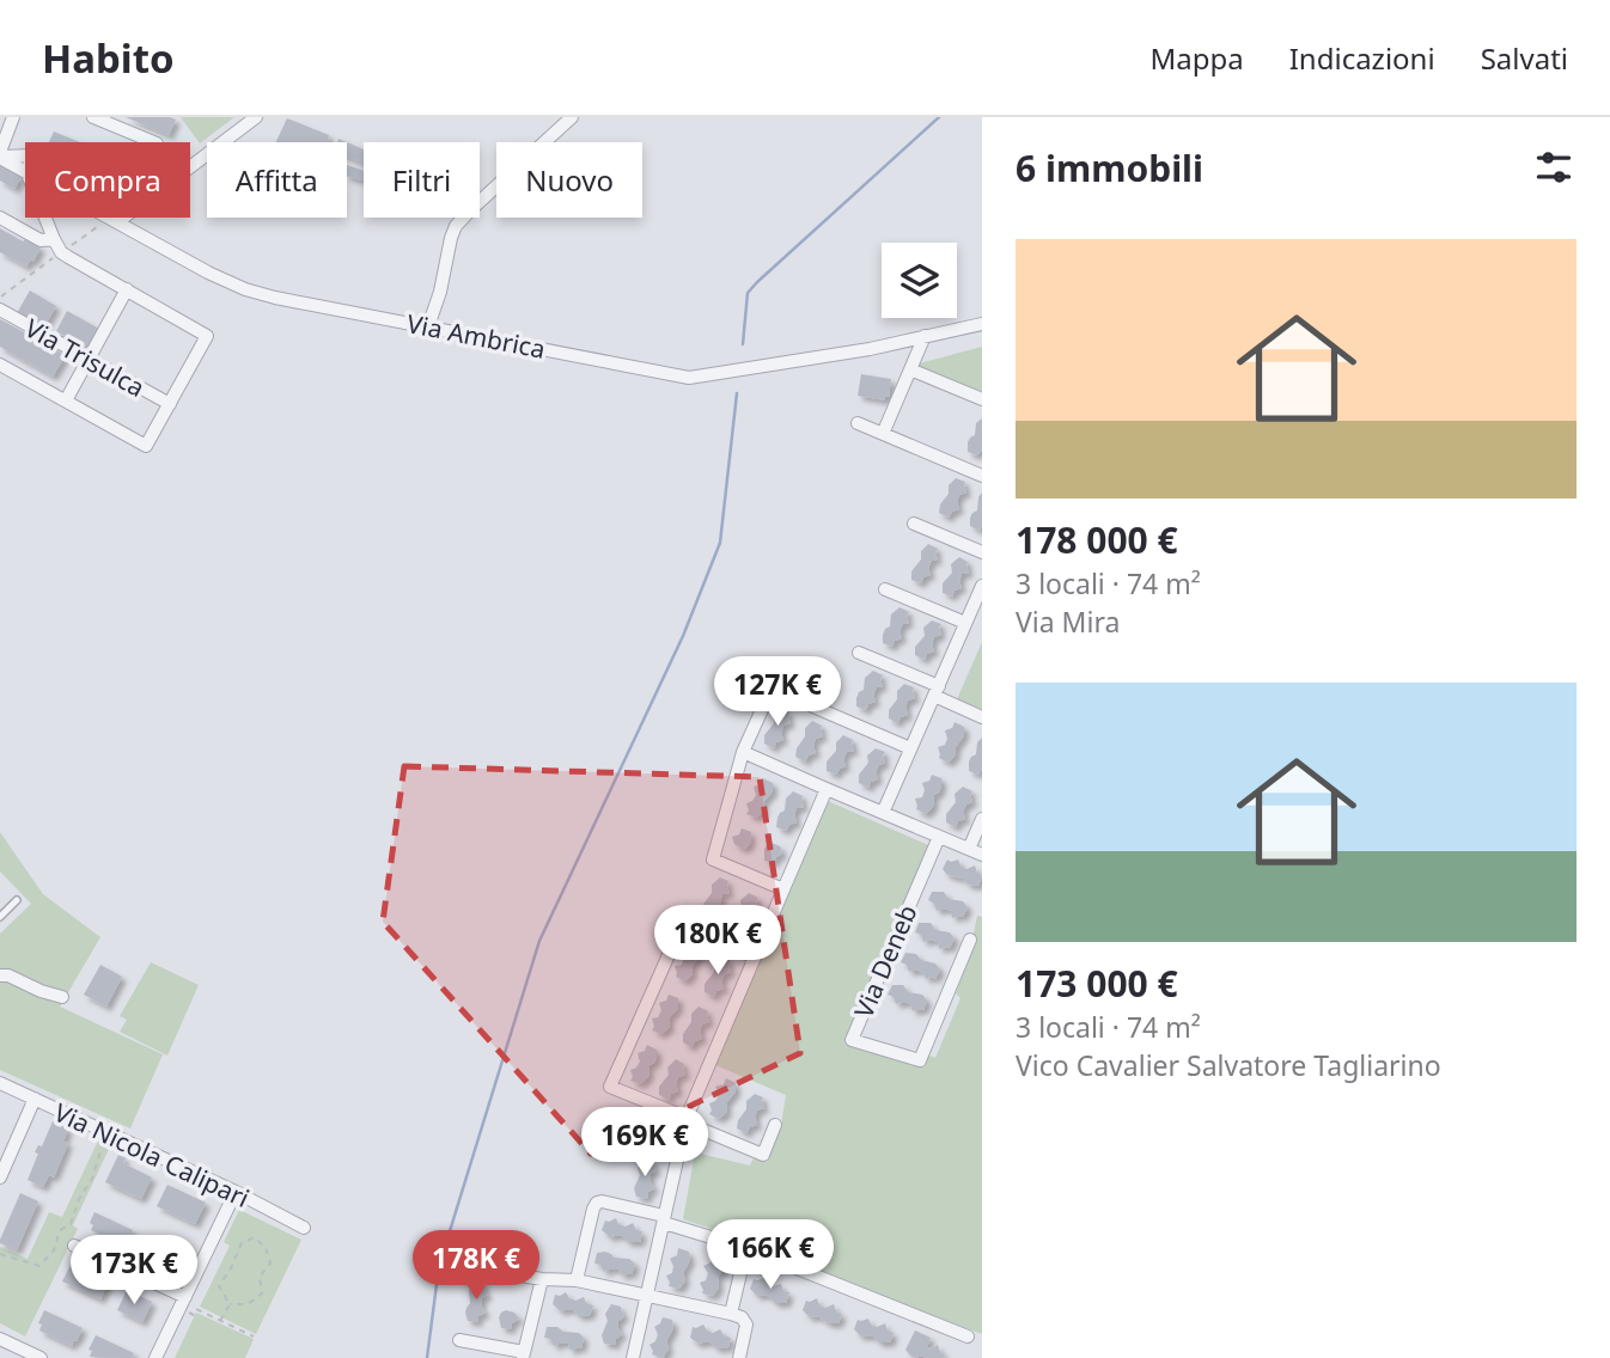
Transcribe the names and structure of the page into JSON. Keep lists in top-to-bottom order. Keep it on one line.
{"streets":{"street":["Via Ambrica","Via Trisulca","Via Deneb","Via Nicola Calipari"]},"page":{"header":"Habito","nav":["Mappa","Indicazioni","Salvati"],"heading":"6 immobili","chip":["Compra","Affitta","Filtri","Nuovo"],"list":[{"name":"178 000 €","note":"3 locali · 74 m² · Via Mira"},{"name":"173 000 €","note":"3 locali · 74 m² · Vico Cavalier Salvatore Tagliarino"}],"price":["127K €","180K €","169K €","166K €","178K €","173K €"]}}
